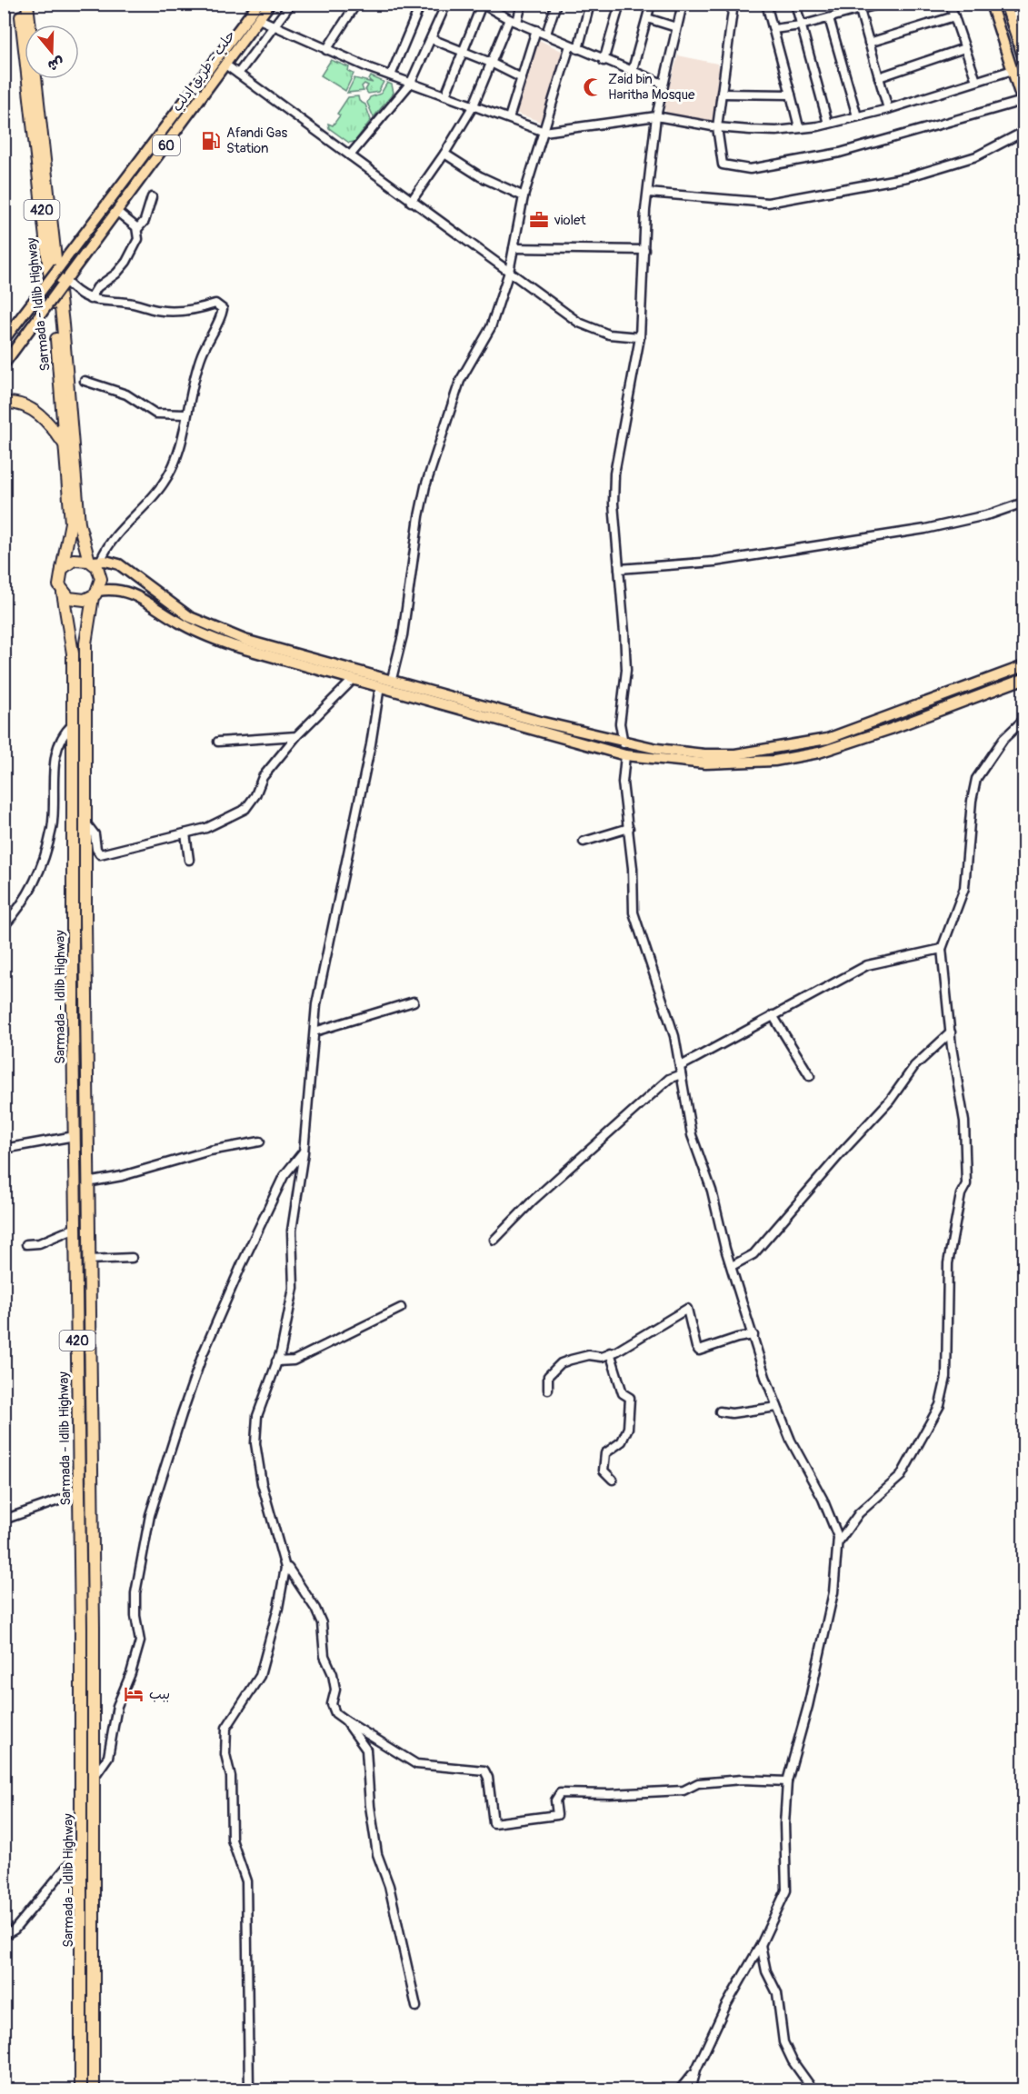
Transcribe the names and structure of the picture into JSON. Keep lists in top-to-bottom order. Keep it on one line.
{"streets":{"highway":["420","Sarmada - Idlib Highway"],"main road":["حلب - طريق إدلب","60"]},"crossings":[["420","Sarmada - Idlib Highway"]],"places":{"mosque":["Zaid bin Haritha Mosque"],"fuel station":["Afandi Gas Station"],"office":["violet"],"hotel":["ببب"]},"north":"bottom"}
